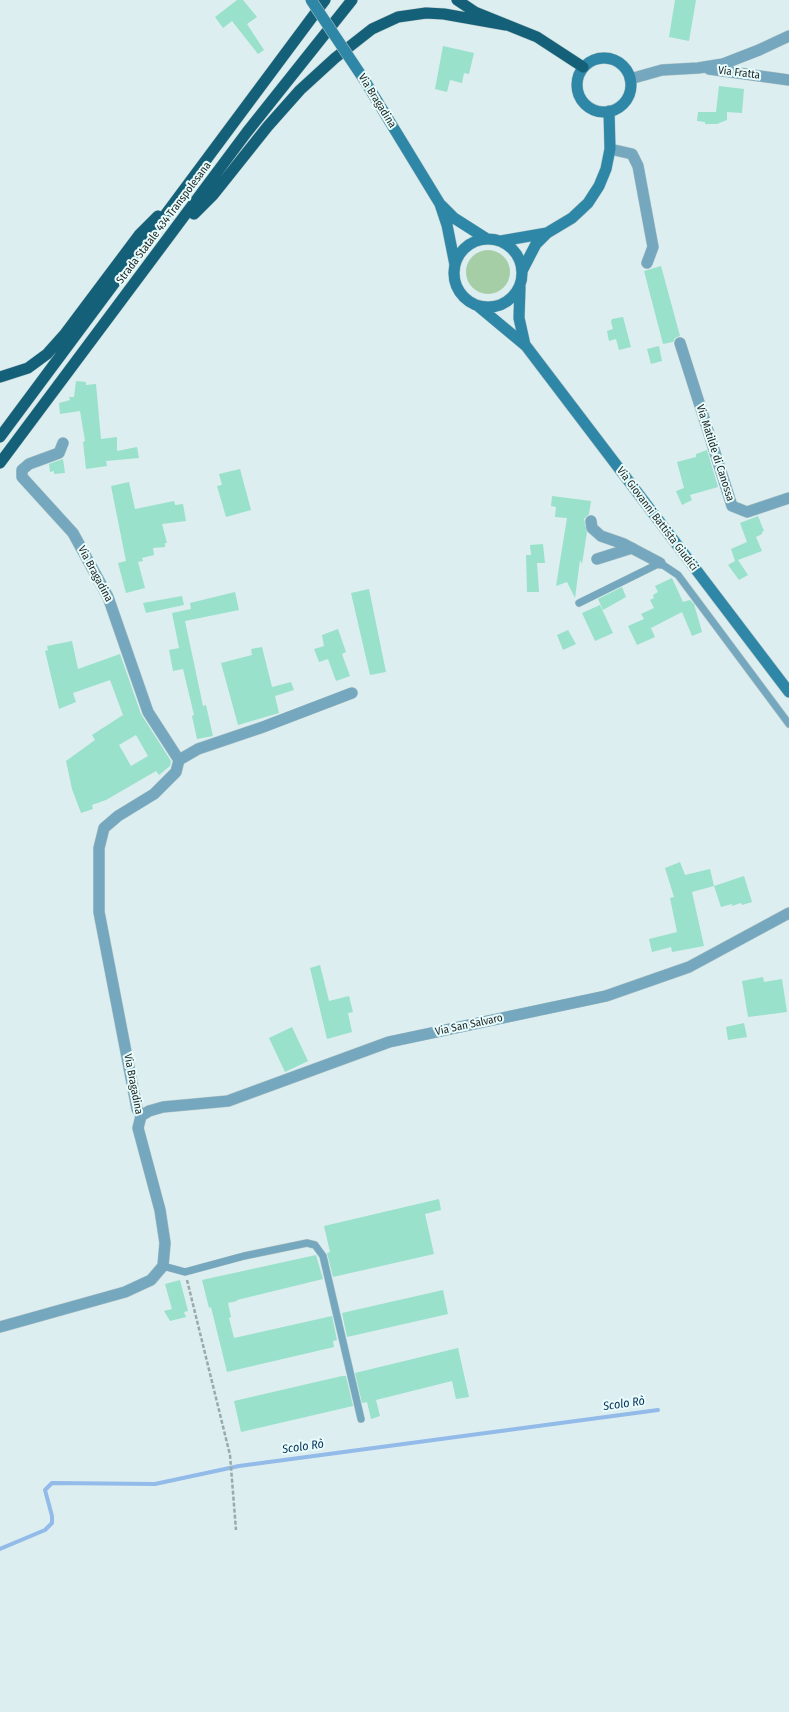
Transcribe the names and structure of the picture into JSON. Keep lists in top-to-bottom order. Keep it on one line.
{"streets":{"highway":["Strada Statale 434 Transpolesana"],"main road":["Via Bragadina","Via Giovanni Battista Giudici"],"street":["Via Fratta","Via Matilde di Canossa","Via San Salvaro"]},"crossings":[["Via Bragadina","Via Giovanni Battista Giudici"],["Via Bragadina","Via San Salvaro"]],"water":["Scolo Rò"]}
